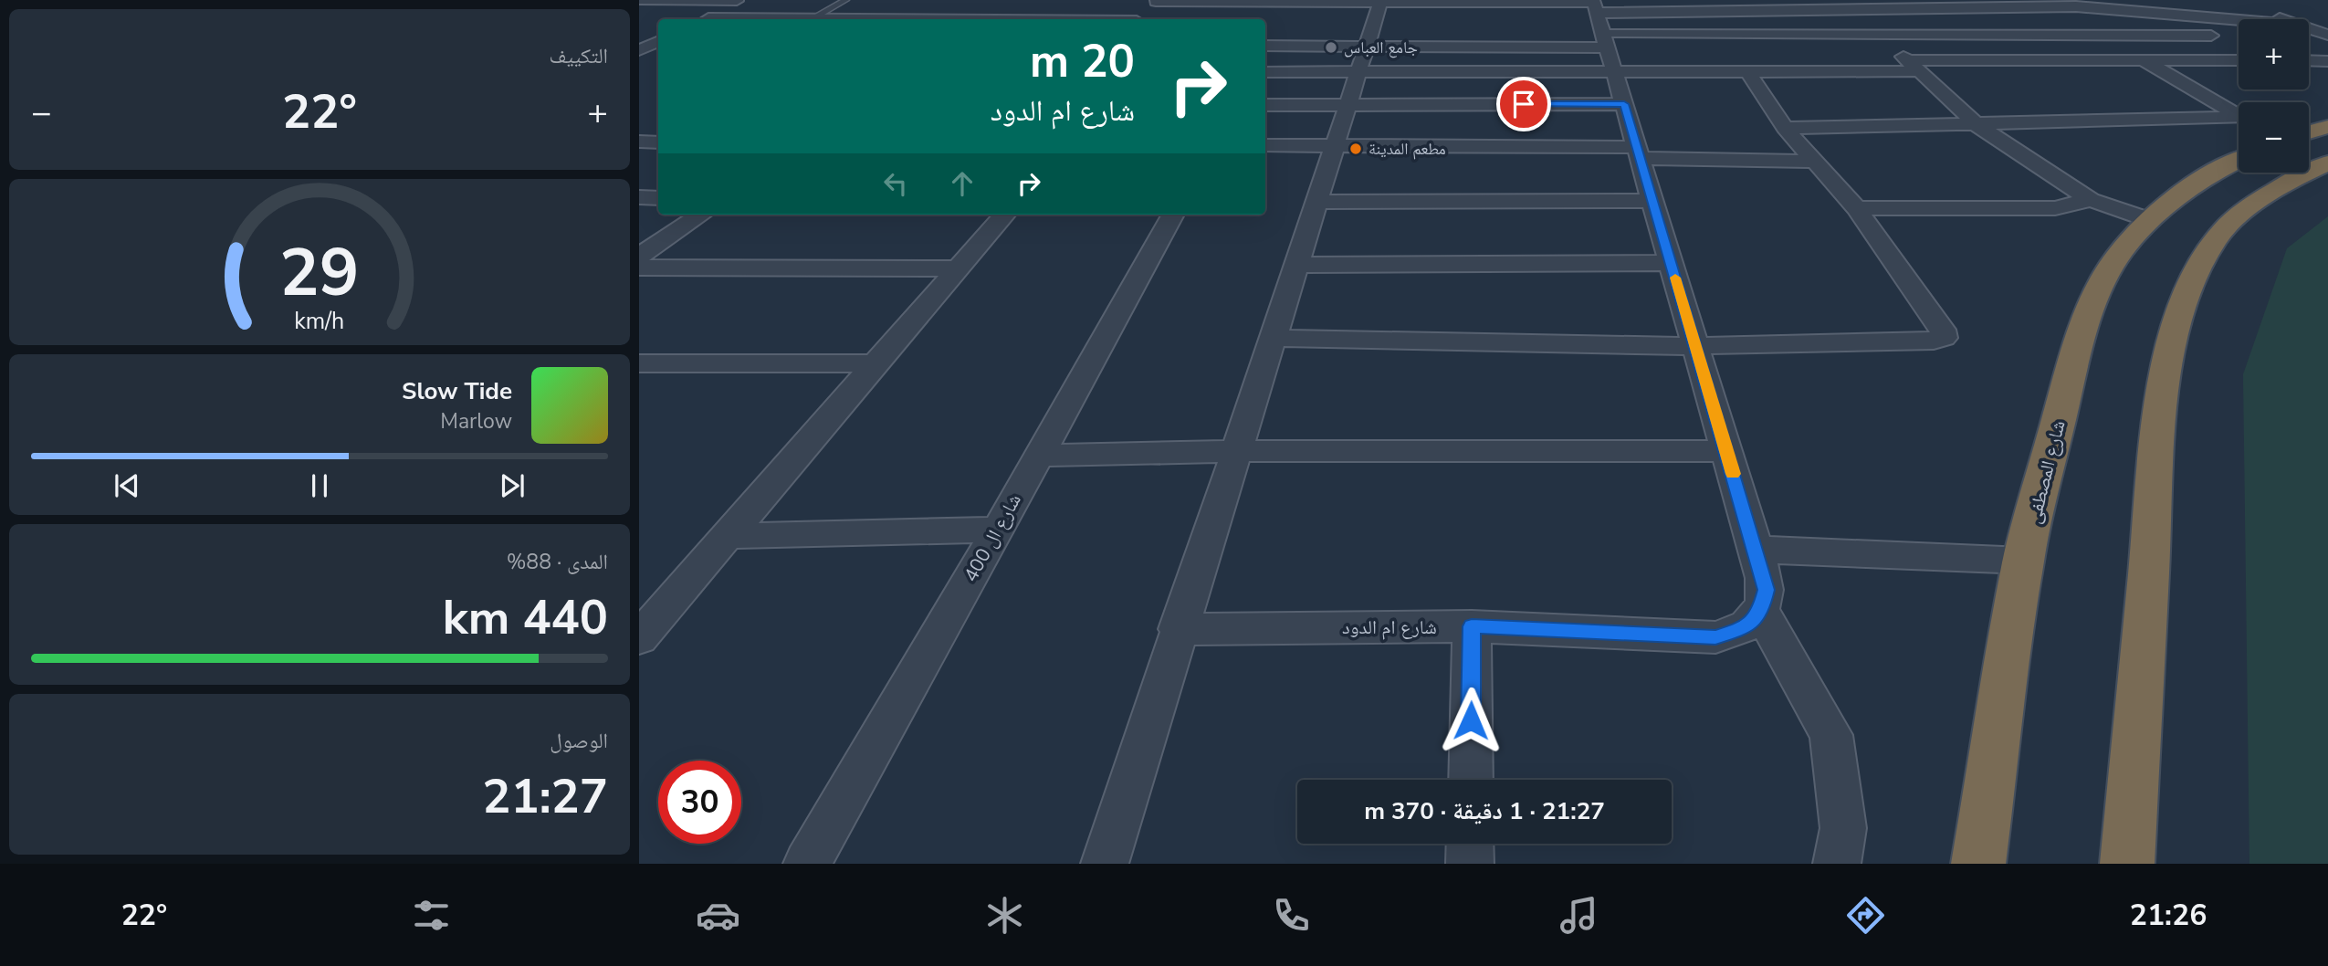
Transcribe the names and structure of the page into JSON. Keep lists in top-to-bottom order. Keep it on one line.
{"streets":{"highway":["شارع المصطفى"],"street":["شارع ال 400","شارع ام الدود"]},"places":["جامع العباس","مطعم المدينة"],"page":{"tile":["التكييف",["المدى · 88%","440 km"],["الوصول","21:27"]],"map_buttons":["+","−"],"turn":["20 m","شارع ام الدود"],"heat":["−","22°","+"],"song":["Slow Tide","Marlow"],"limit":"30","trip":"21:27 · 1 دقيقة · 370 m","tabs":["21:26","22°"],"gauge":["29","km/h"]}}
